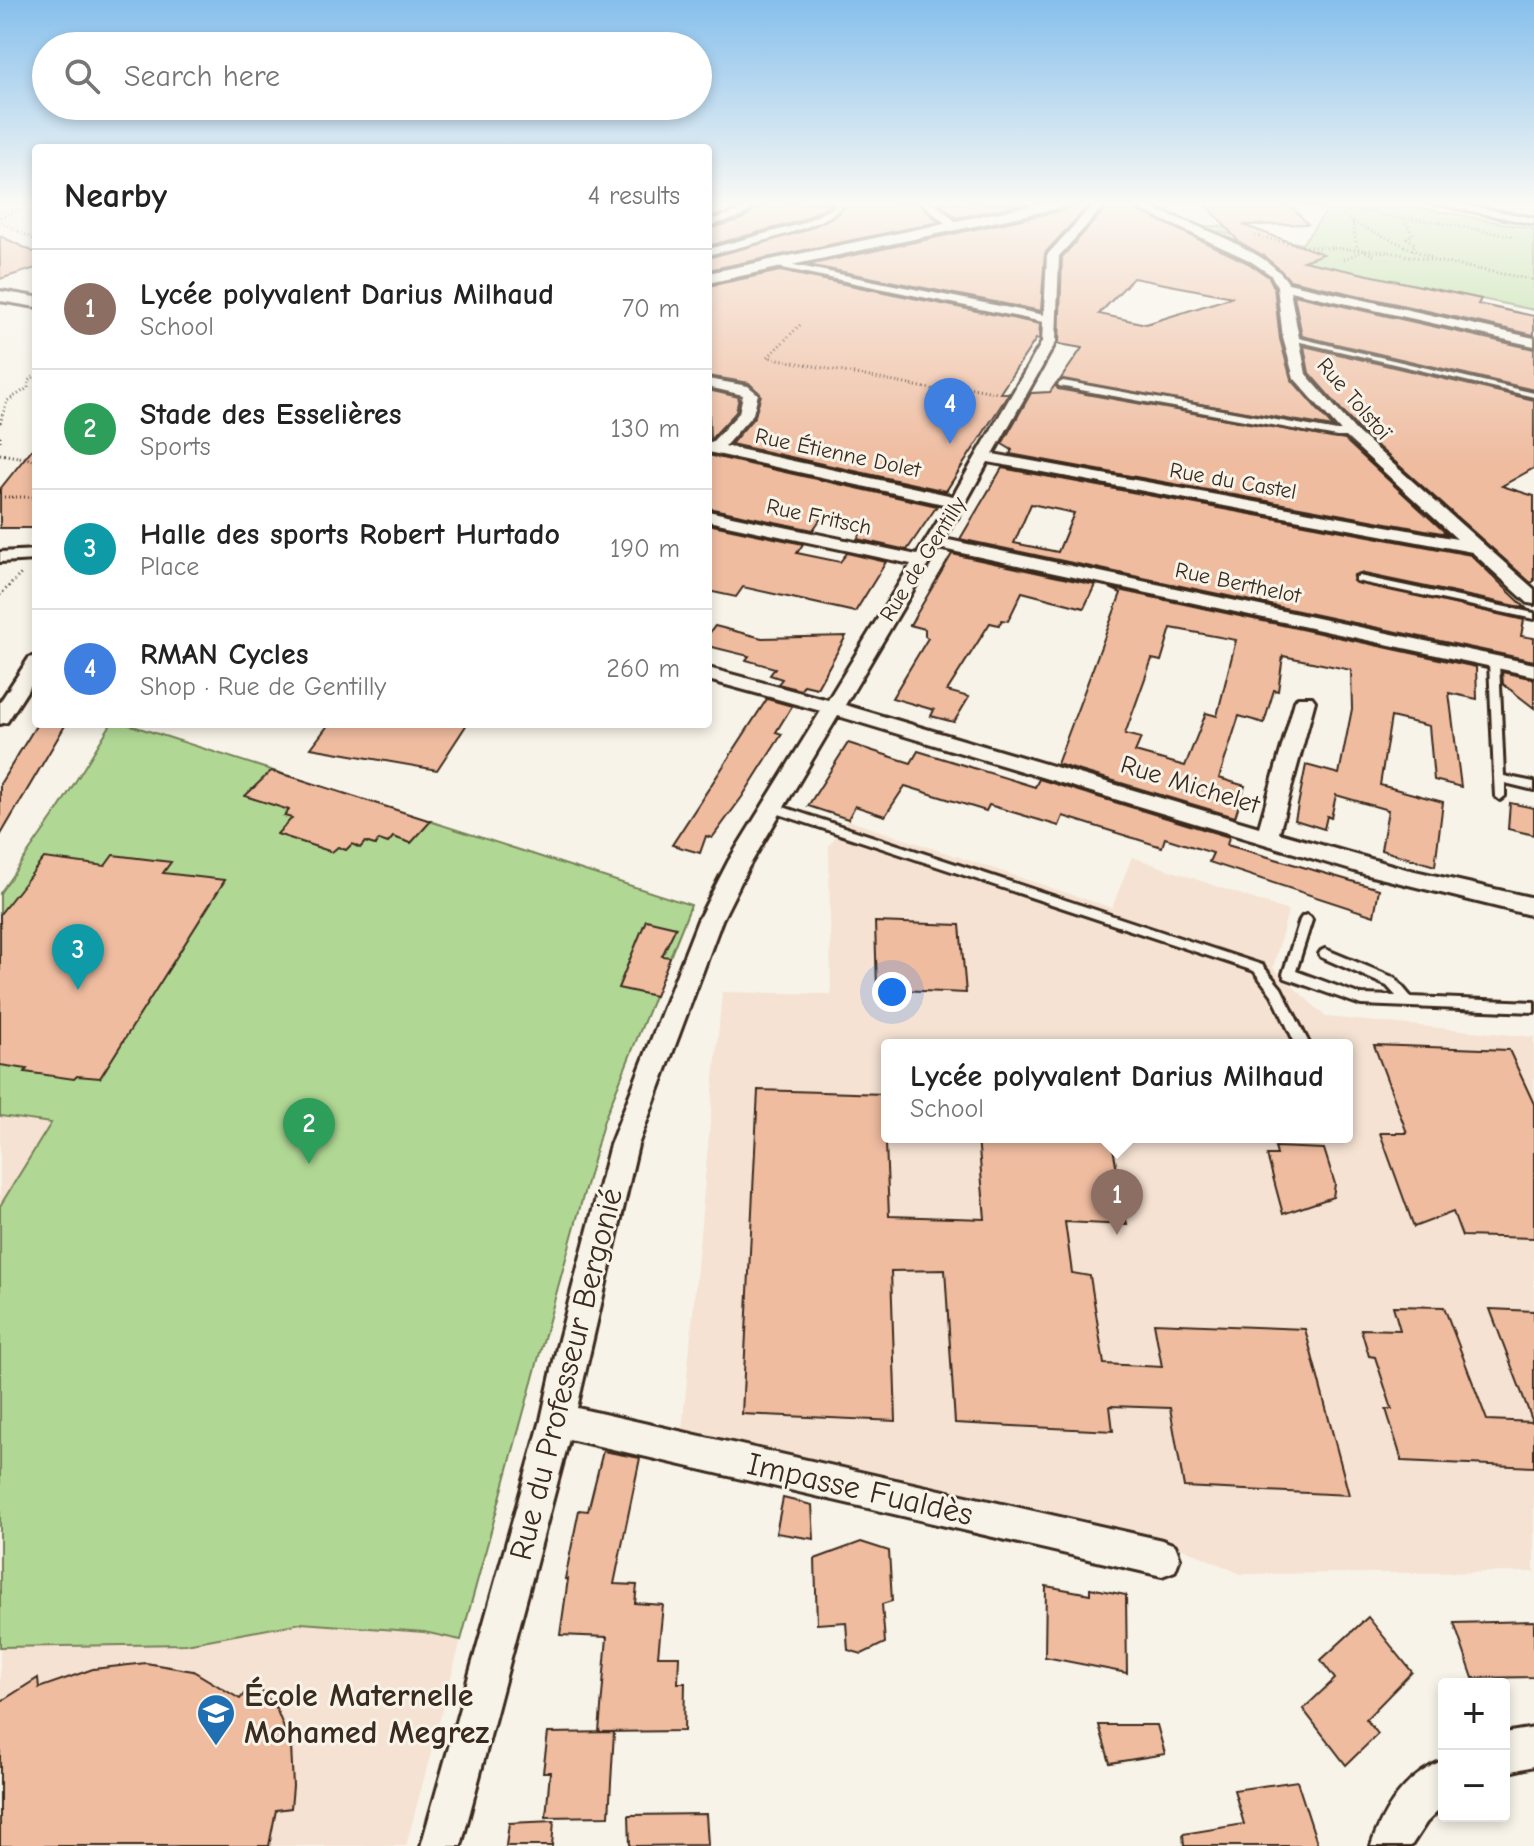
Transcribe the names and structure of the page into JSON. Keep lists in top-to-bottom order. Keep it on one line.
{"streets":{"street":["Rue Tolstoï","Rue Étienne Dolet","Rue du Castel","Rue Fritsch","Rue de Gentilly","Rue Berthelot","Rue Michelet","Rue du Professeur Bergonié","Impasse Fualdès"]},"crossings":[["Rue Tolstoï","Rue du Castel"],["Rue Étienne Dolet","Rue de Gentilly"],["Rue du Castel","Rue de Gentilly"],["Rue Fritsch","Rue de Gentilly"],["Rue de Gentilly","Rue Berthelot"],["Rue de Gentilly","Rue Michelet"],["Rue de Gentilly","Rue du Professeur Bergonié"],["Rue du Professeur Bergonié","Impasse Fualdès"]],"places":{"school or university":["École Maternelle Mohamed Megrez"]},"page":{"search":"Search here","heading":["Nearby","4 results"],"list":[{"mark":"1","name":"Lycée polyvalent Darius Milhaud","note":"School","value":"70 m"},{"mark":"2","name":"Stade des Esselières","note":"Sports","value":"130 m"},{"mark":"3","name":"Halle des sports Robert Hurtado","note":"Place","value":"190 m"},{"mark":"4","name":"RMAN Cycles","note":"Shop · Rue de Gentilly","value":"260 m"}],"pins":["4","3","2","1"],"popup":["Lycée polyvalent Darius Milhaud","School"],"map_buttons":["+","−"]}}
